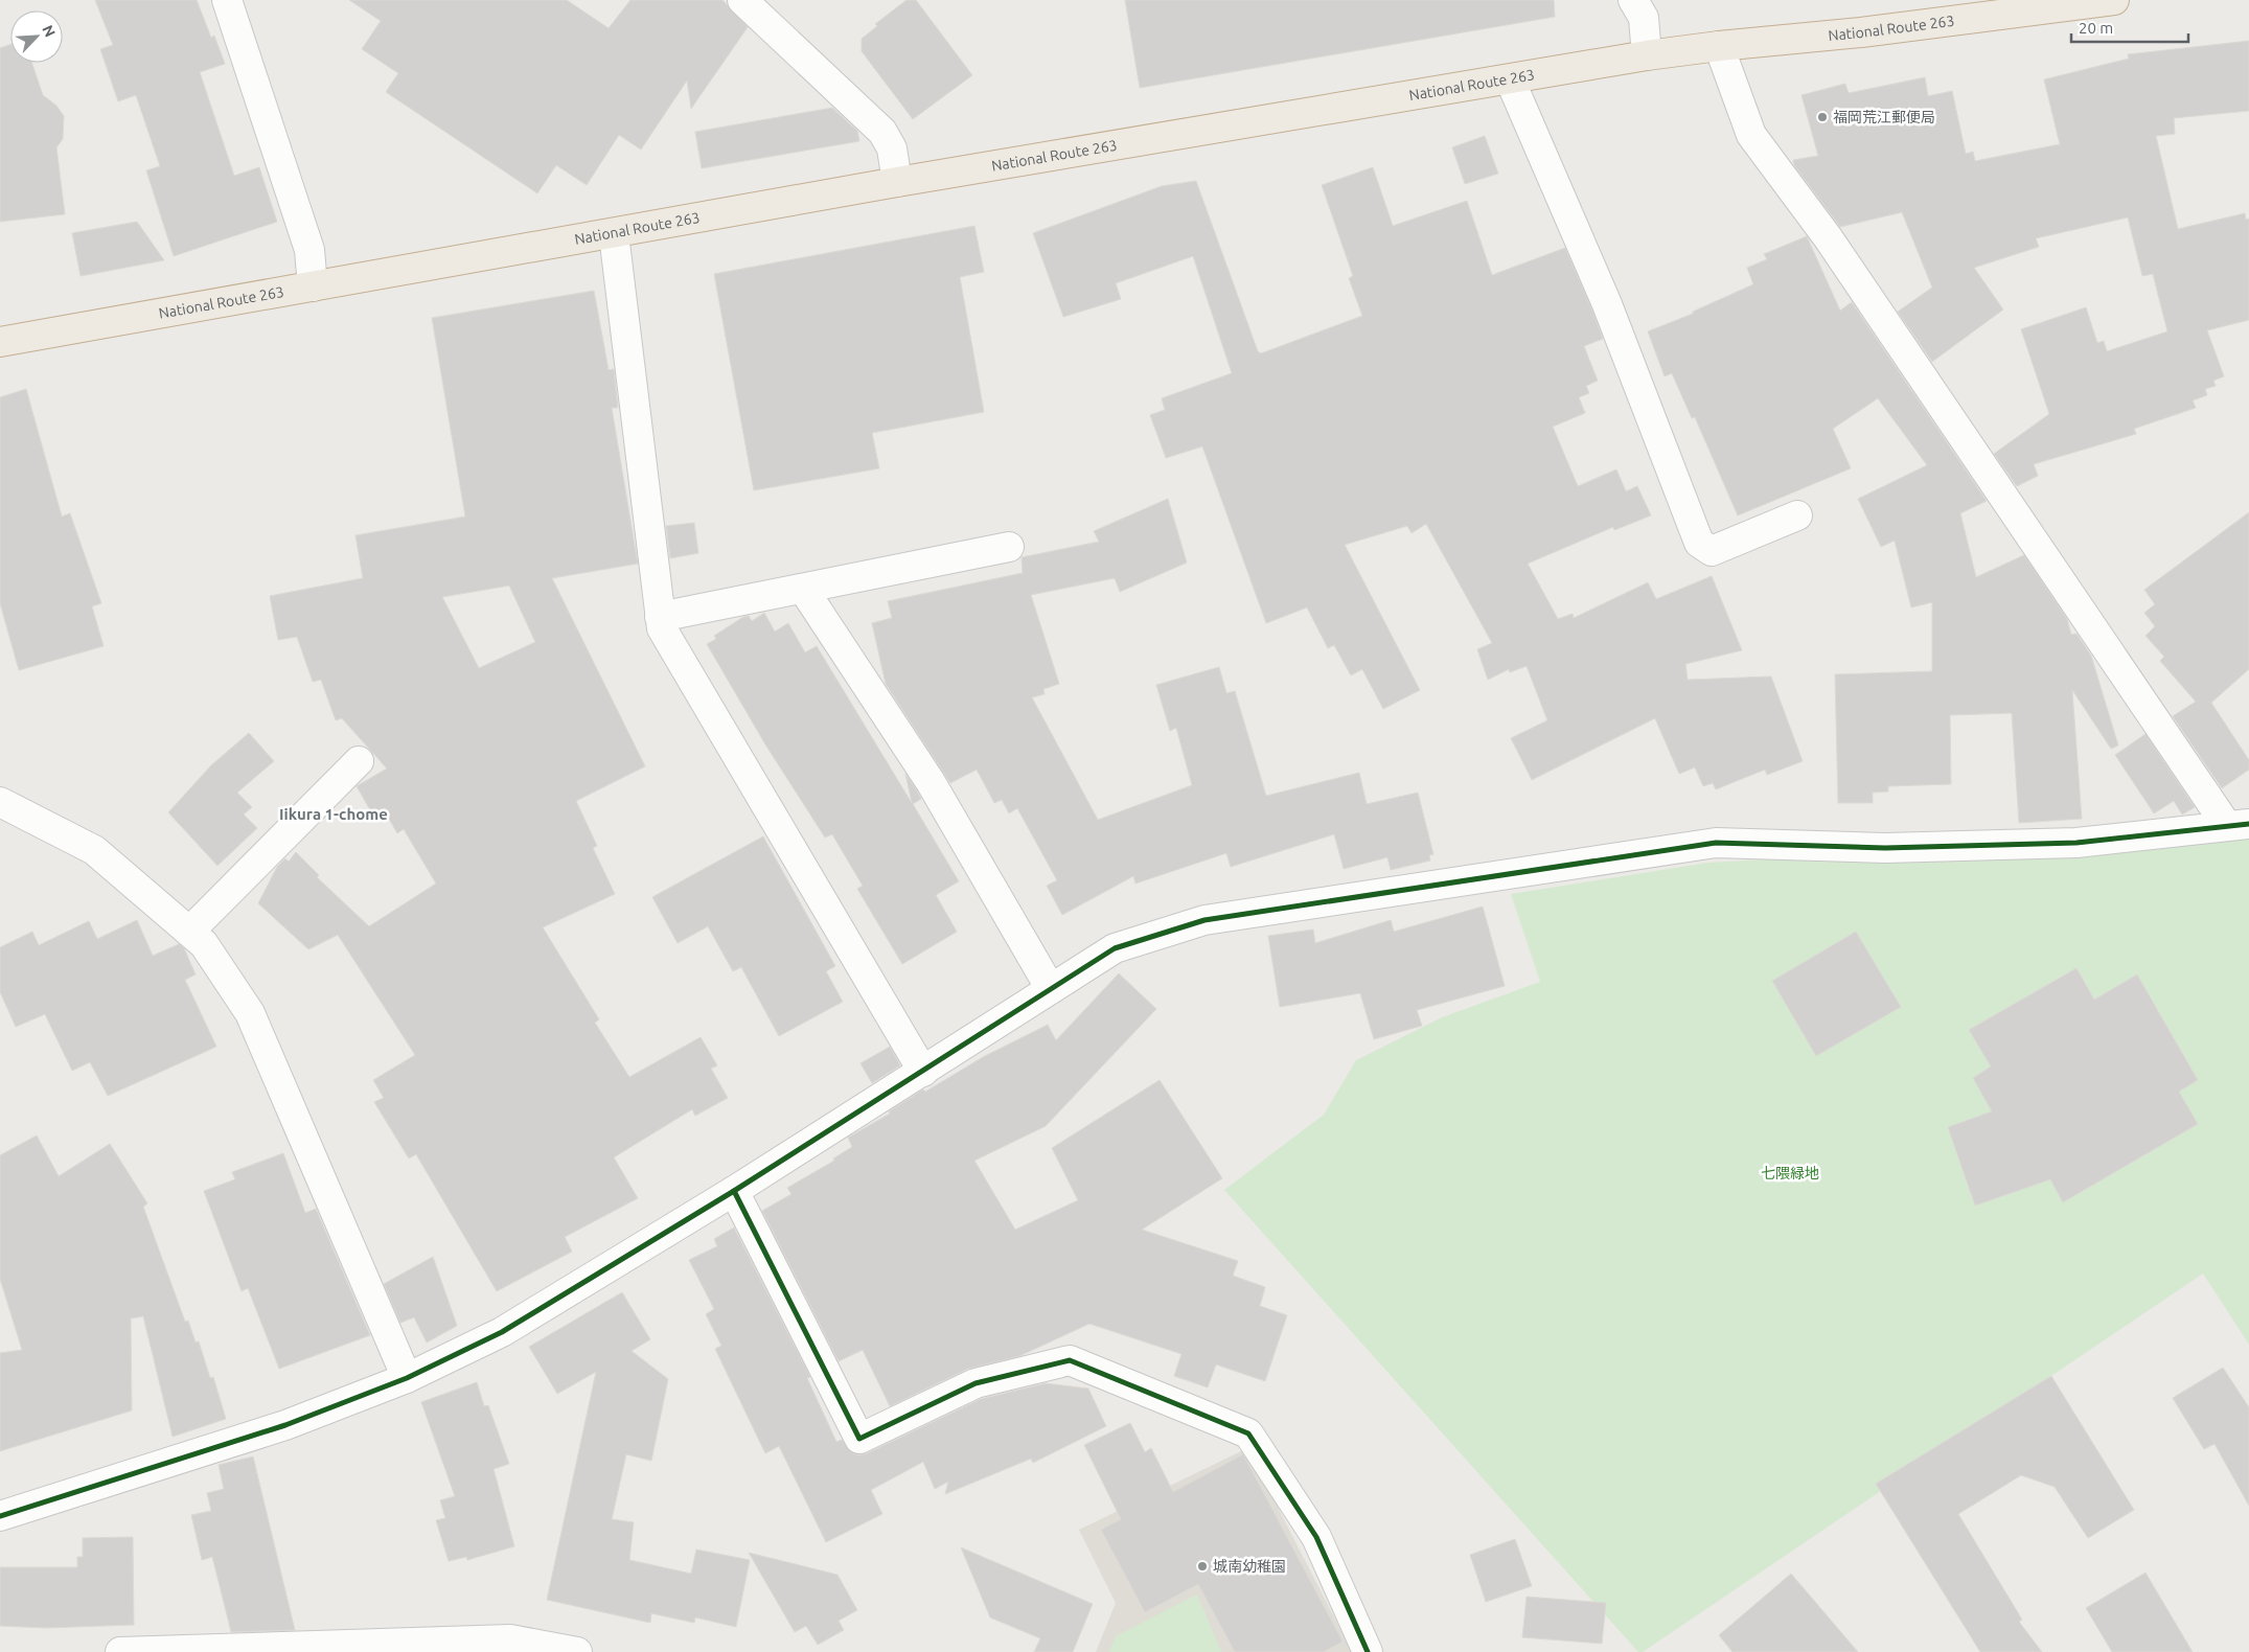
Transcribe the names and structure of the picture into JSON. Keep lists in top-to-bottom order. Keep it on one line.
{"streets":{"highway":["National Route 263"]},"districts":["Iikura 1-chome"],"parks":["七隈緑地"],"places":["福岡荒江郵便局","城南幼稚園"],"scale_bar":"20 m","north":"top right"}
